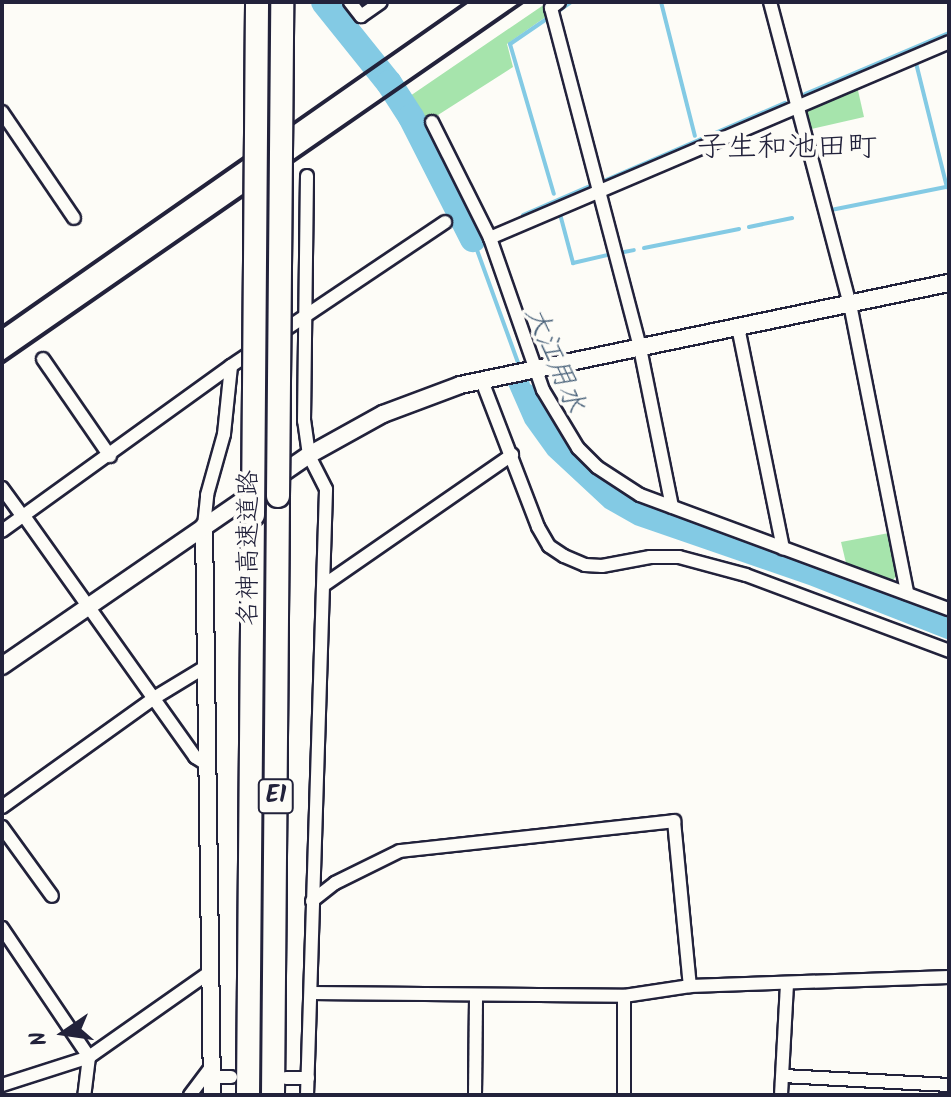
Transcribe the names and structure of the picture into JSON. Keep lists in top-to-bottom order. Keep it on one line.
{"streets":{"highway":["名神高速道路","E1"]},"districts":["子生和池田町"],"water":["大江用水"],"north":"left"}
